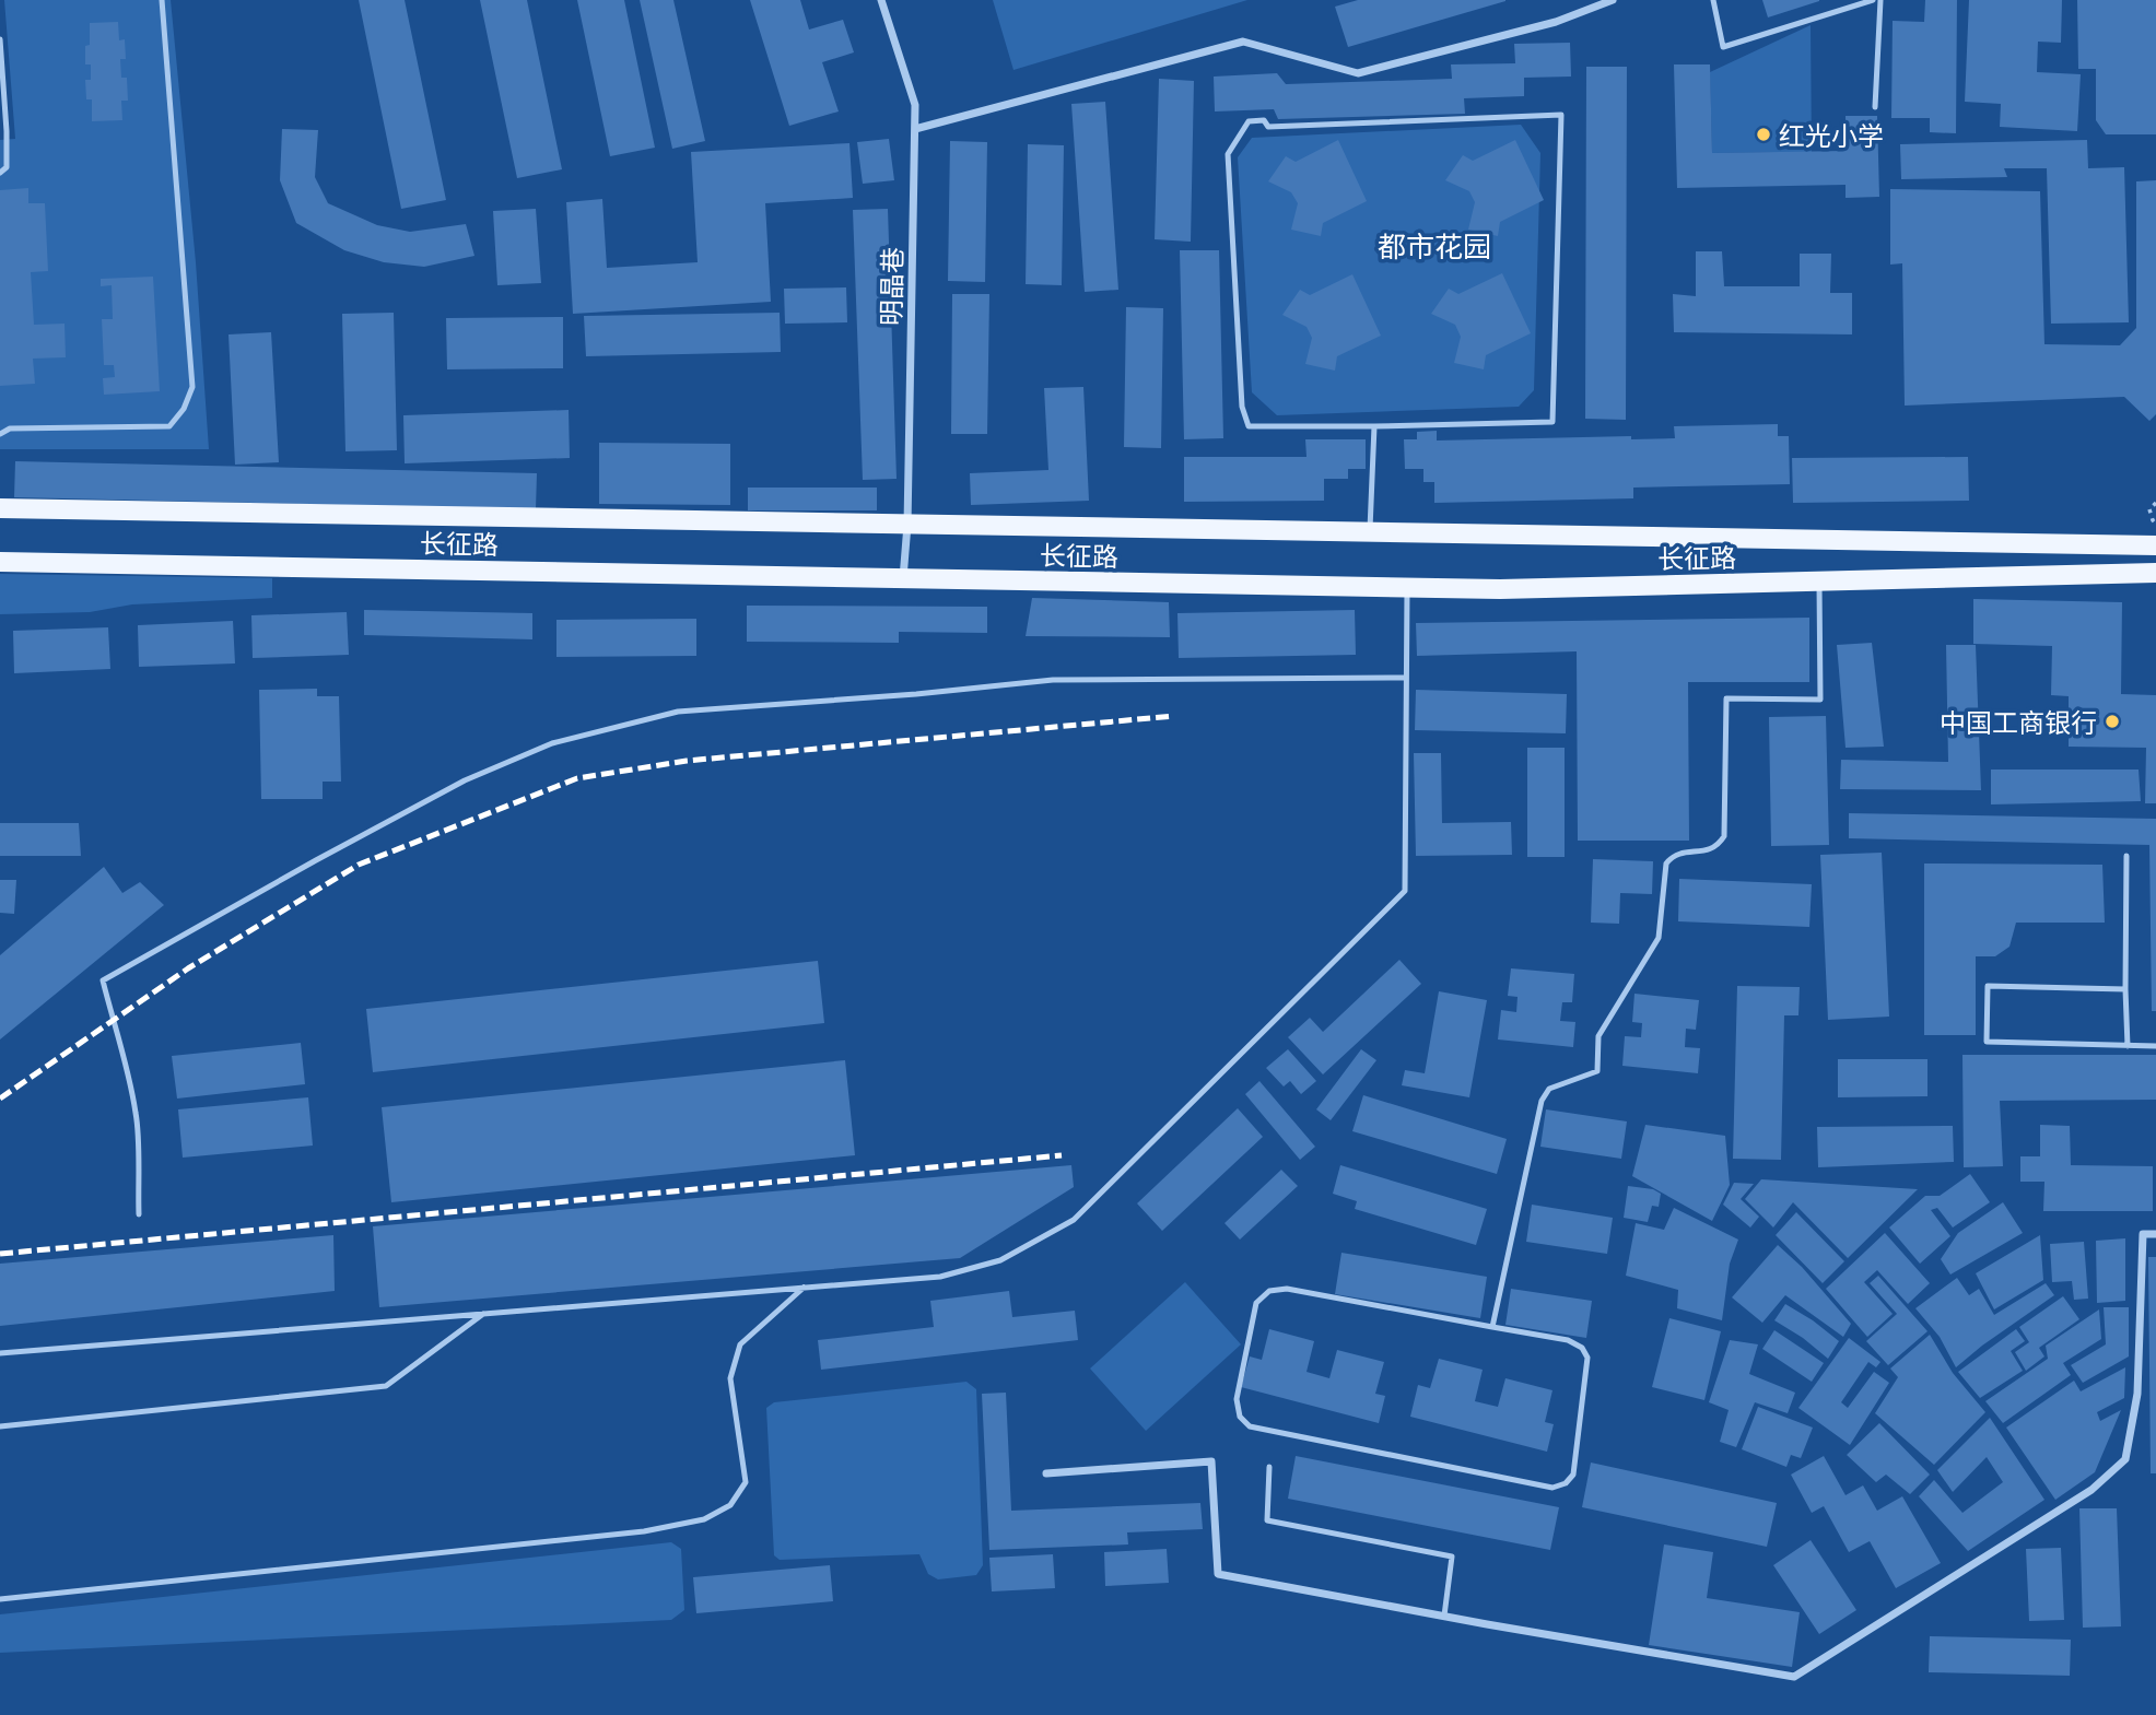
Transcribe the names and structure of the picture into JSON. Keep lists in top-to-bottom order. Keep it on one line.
{"streets":{"main road":["长征路"],"street":["明晶巷"]},"crossings":[["明晶巷","长征路"]],"districts":["都市花园"],"places":["红光小学","中国工商银行"]}
